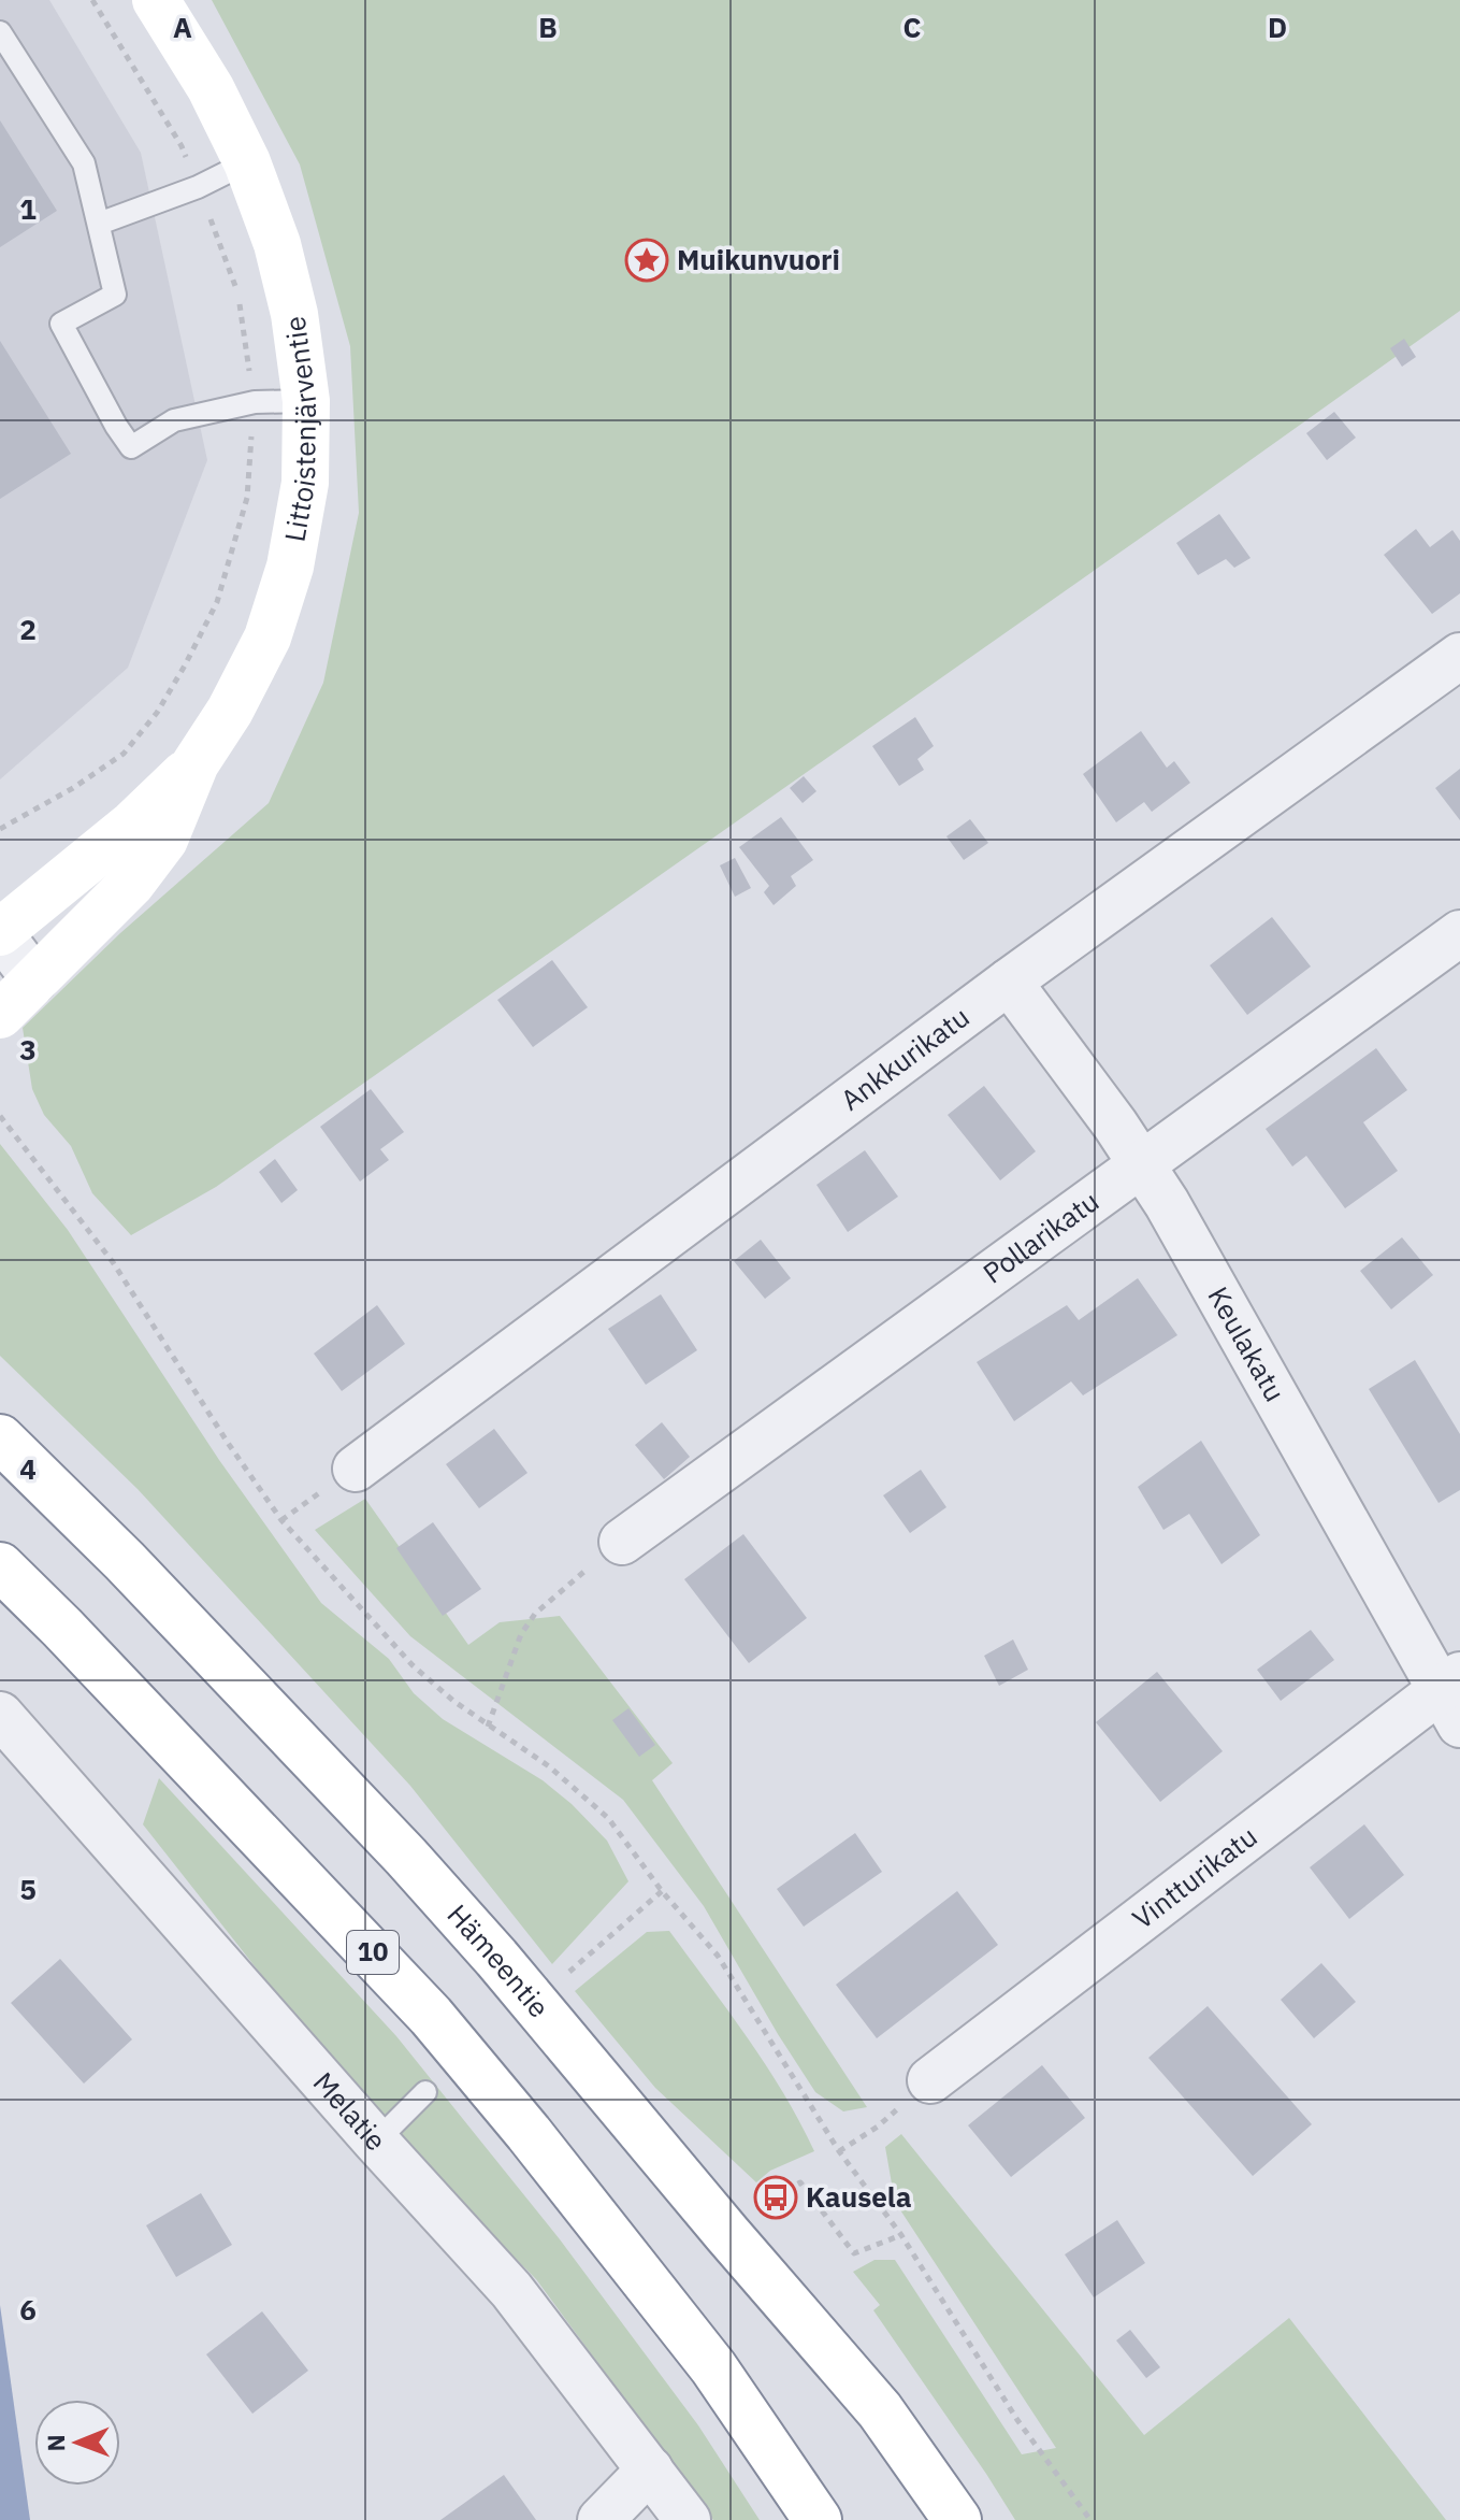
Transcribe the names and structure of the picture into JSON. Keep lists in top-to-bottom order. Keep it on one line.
{"streets":{"main road":["Littoistenjärventie","10","Hämeentie"],"street":["Ankkurikatu","Pollarikatu","Keulakatu","Vintturikatu","Melatie"]},"crossings":[["Ankkurikatu","Keulakatu"],["Pollarikatu","Keulakatu"],["Keulakatu","Vintturikatu"]],"places":{"place":["Muikunvuori"],"bus stop":["Kausela"]},"north":"left","grid":{"columns":["A","B","C","D"],"rows":["1","2","3","4","5","6"]}}
